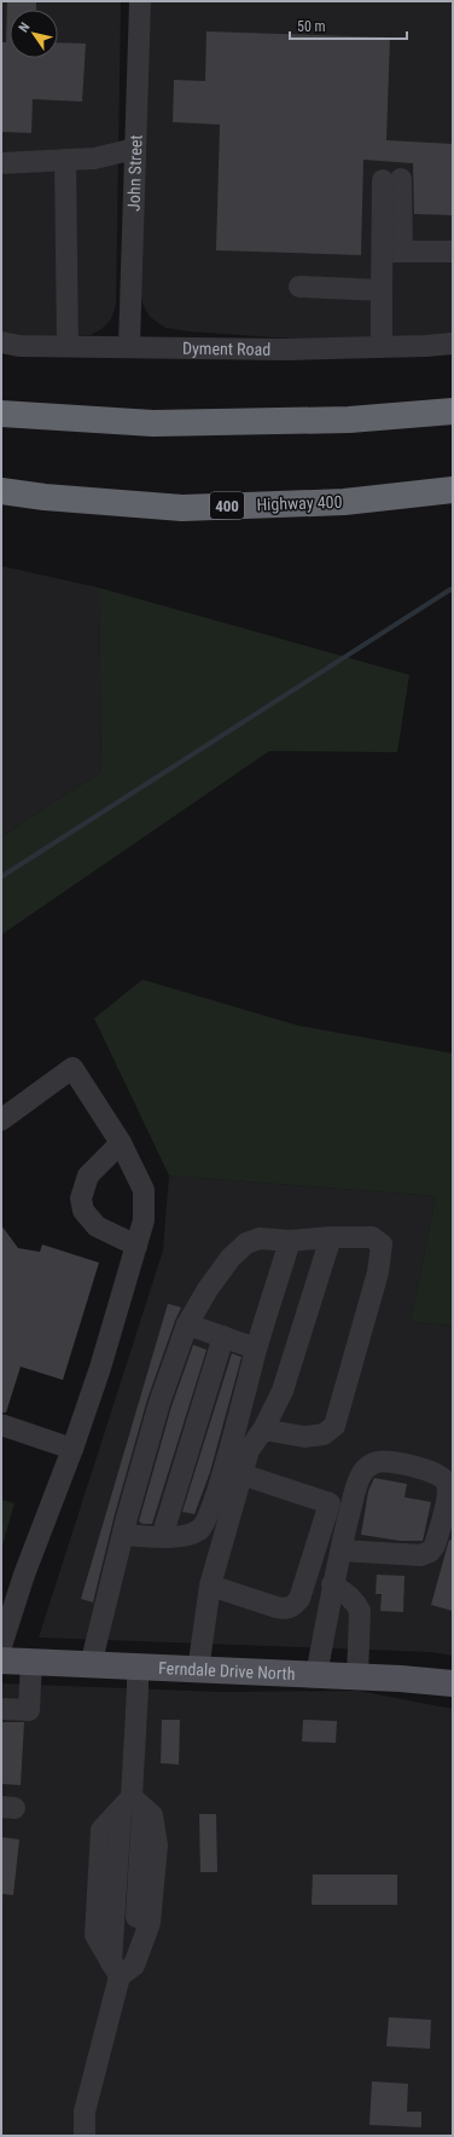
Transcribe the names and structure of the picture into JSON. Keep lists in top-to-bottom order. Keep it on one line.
{"streets":{"highway":["Highway 400","400"],"main road":["Ferndale Drive North"],"street":["John Street","Dyment Road"]},"crossings":[["John Street","Dyment Road"]],"scale_bar":"50 m","north":"top left"}
